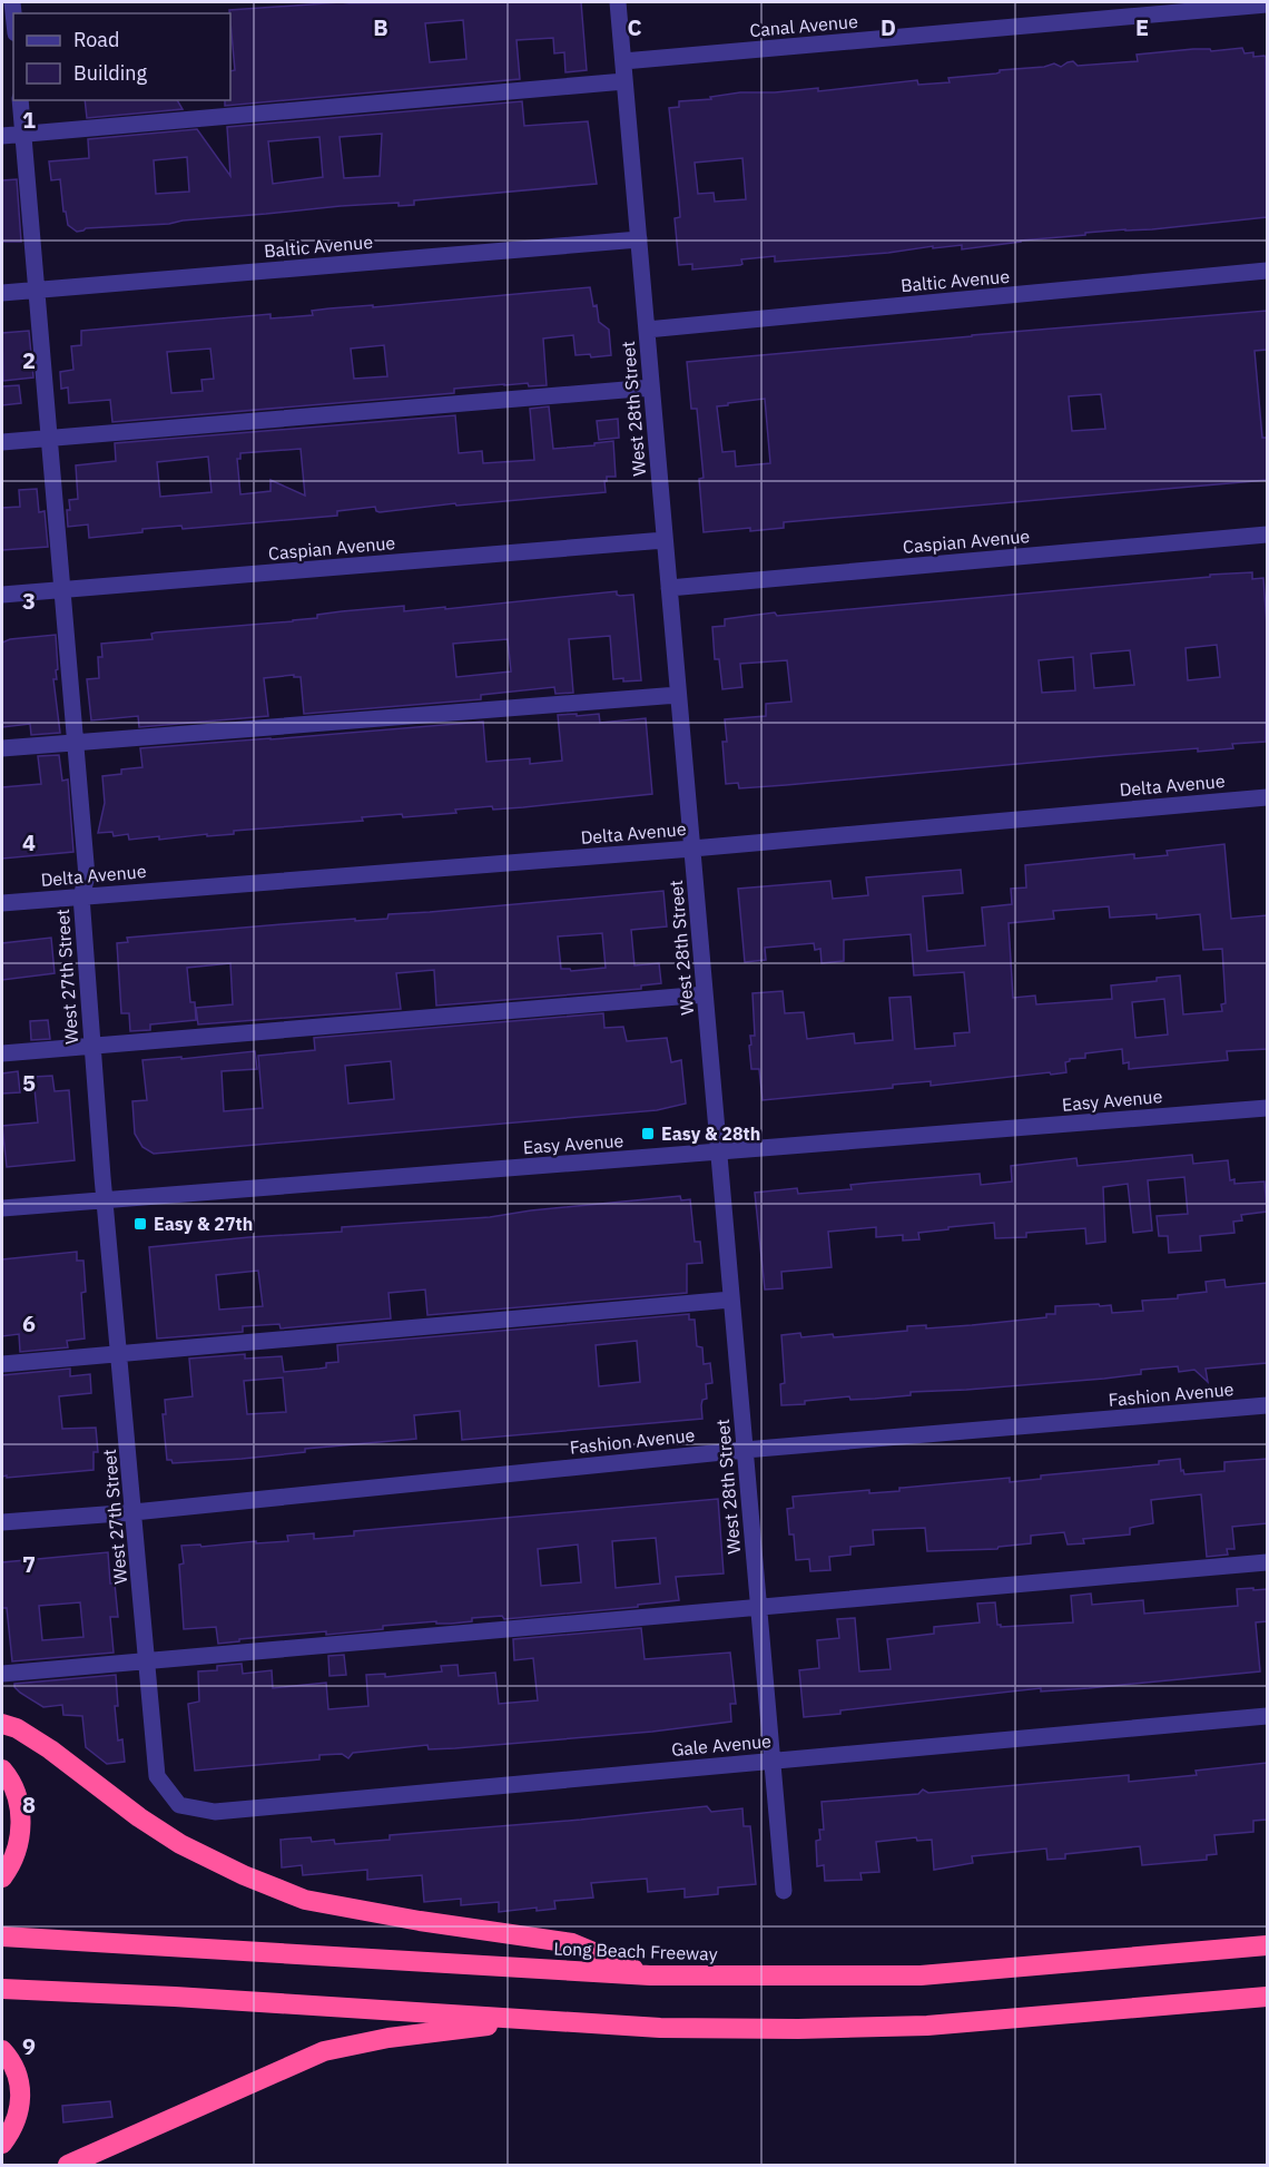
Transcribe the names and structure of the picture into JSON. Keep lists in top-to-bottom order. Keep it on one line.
{"streets":{"highway":["Long Beach Freeway"],"street":["Canal Avenue","Baltic Avenue","West 28th Street","Caspian Avenue","Delta Avenue","West 27th Street","Easy Avenue","Fashion Avenue","Gale Avenue"]},"crossings":[["Canal Avenue","West 28th Street"],["Baltic Avenue","West 28th Street"],["Baltic Avenue","West 27th Street"],["West 28th Street","Caspian Avenue"],["West 28th Street","Delta Avenue"],["West 28th Street","Easy Avenue"],["West 28th Street","Fashion Avenue"],["West 28th Street","Gale Avenue"],["Caspian Avenue","West 27th Street"],["Delta Avenue","West 27th Street"],["West 27th Street","Easy Avenue"],["West 27th Street","Fashion Avenue"],["West 27th Street","Gale Avenue"]],"places":{"transit":["Easy & 28th","Easy & 27th"]},"legend":["Road","Building"],"grid":{"columns":["B","C","D","E"],"rows":["1","2","3","4","5","6","7","8","9"]}}
